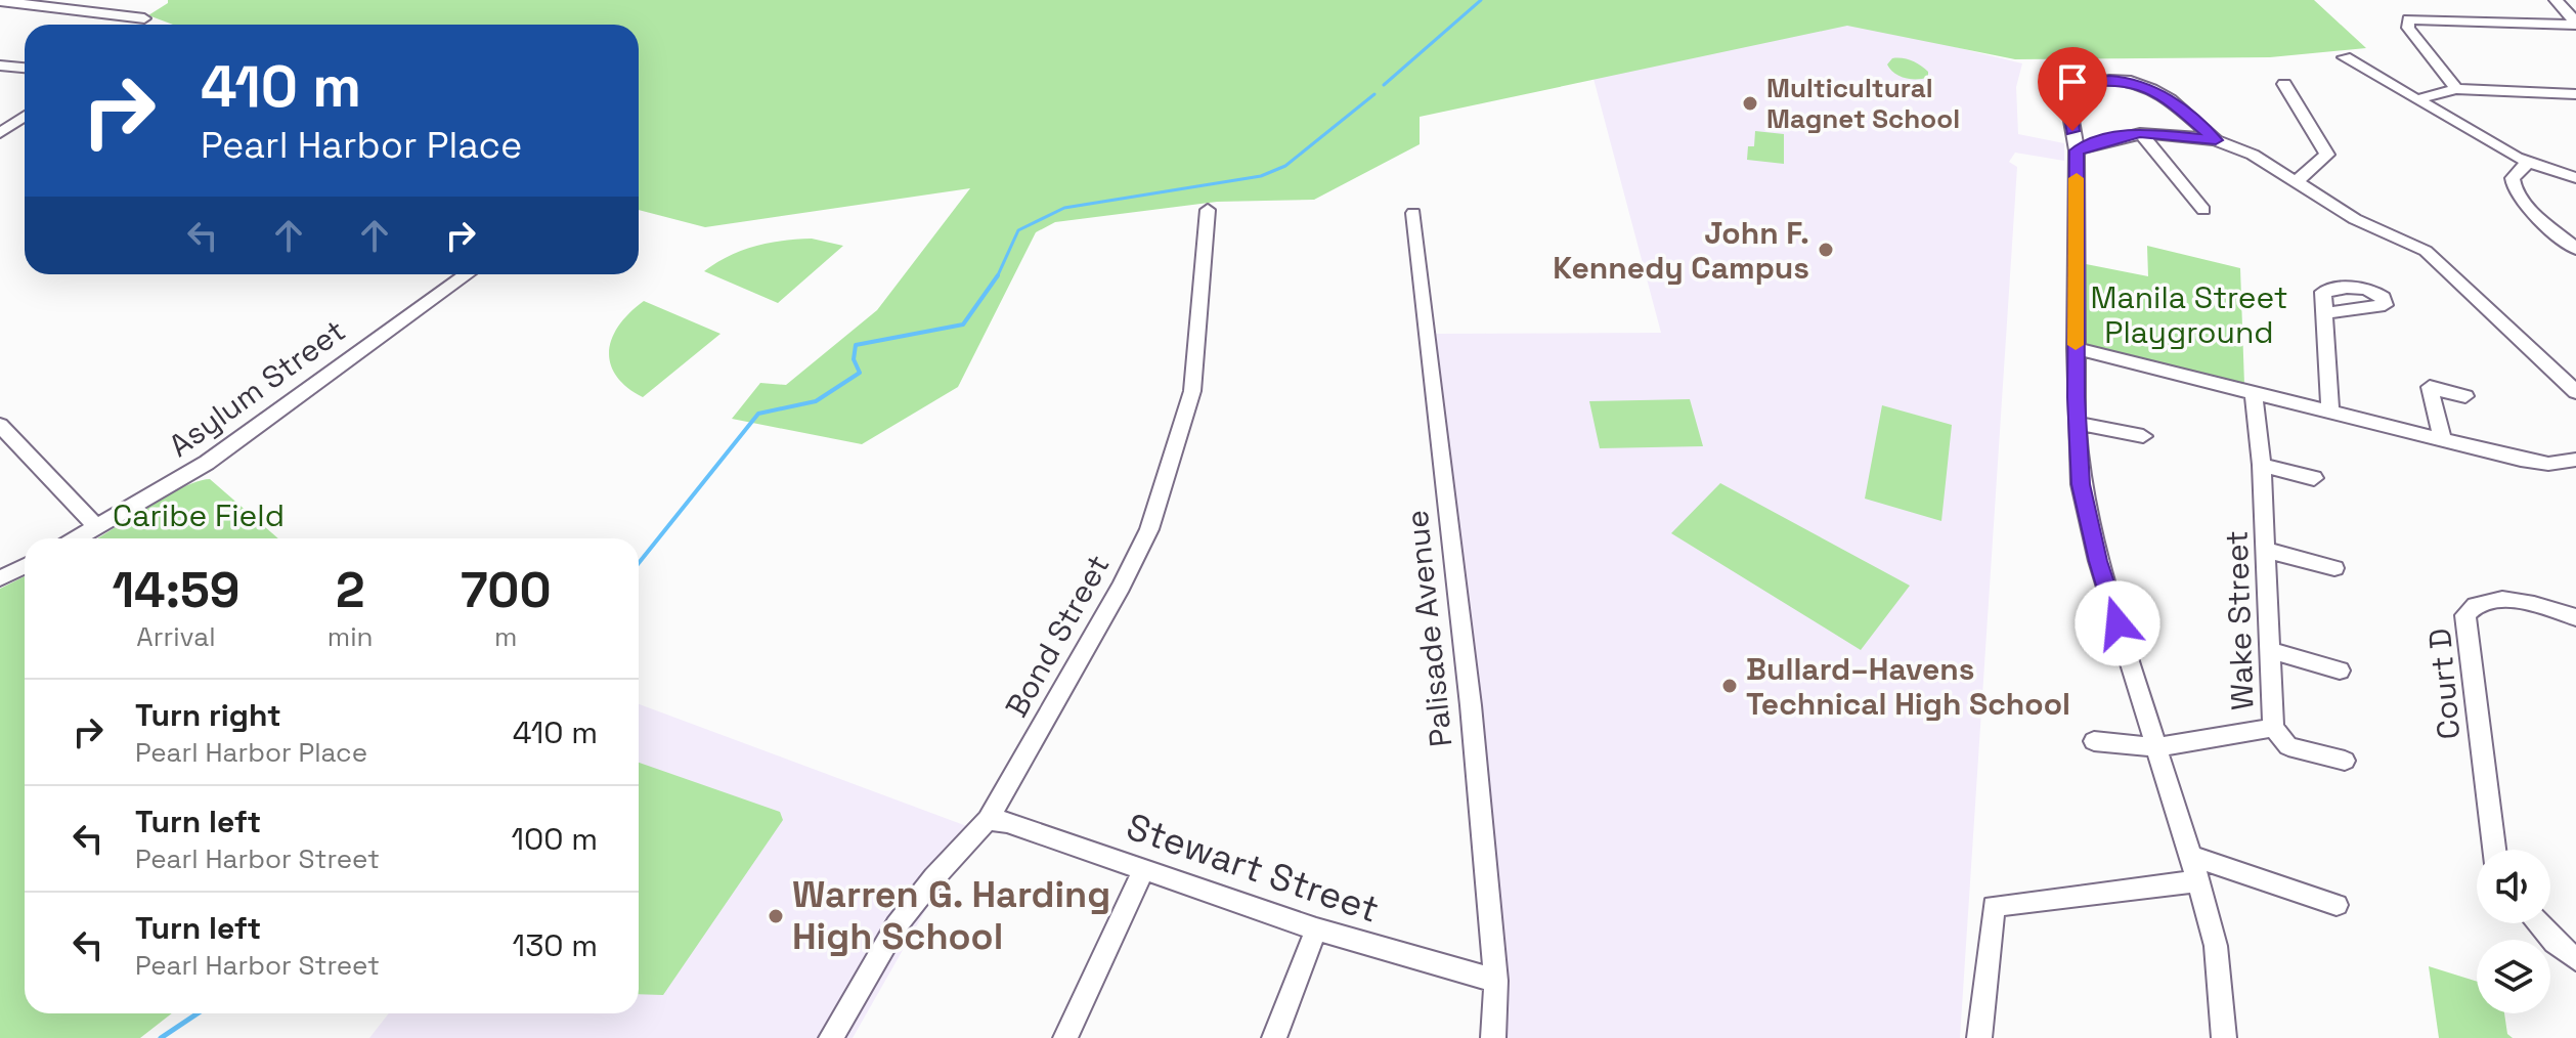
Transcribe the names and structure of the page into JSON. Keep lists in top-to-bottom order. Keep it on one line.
{"streets":{"street":["Asylum Street","Wake Street","Palisade Avenue","Bond Street","Court D","Stewart Street"]},"crossings":[["Palisade Avenue","Stewart Street"],["Bond Street","Stewart Street"]],"parks":["Manila Street Playground","Caribe Field"],"places":["Multicultural Magnet School","John F. Kennedy Campus","Bullard–Havens Technical High School","Warren G. Harding High School"],"page":{"turn":["410 m","Pearl Harbor Place"],"eta":["14:59","Arrival","2","min","700","m"],"list":[{"name":"Turn right","note":"Pearl Harbor Place","value":"410 m"},{"name":"Turn left","note":"Pearl Harbor Street","value":"100 m"},{"name":"Turn left","note":"Pearl Harbor Street","value":"130 m"}]}}
